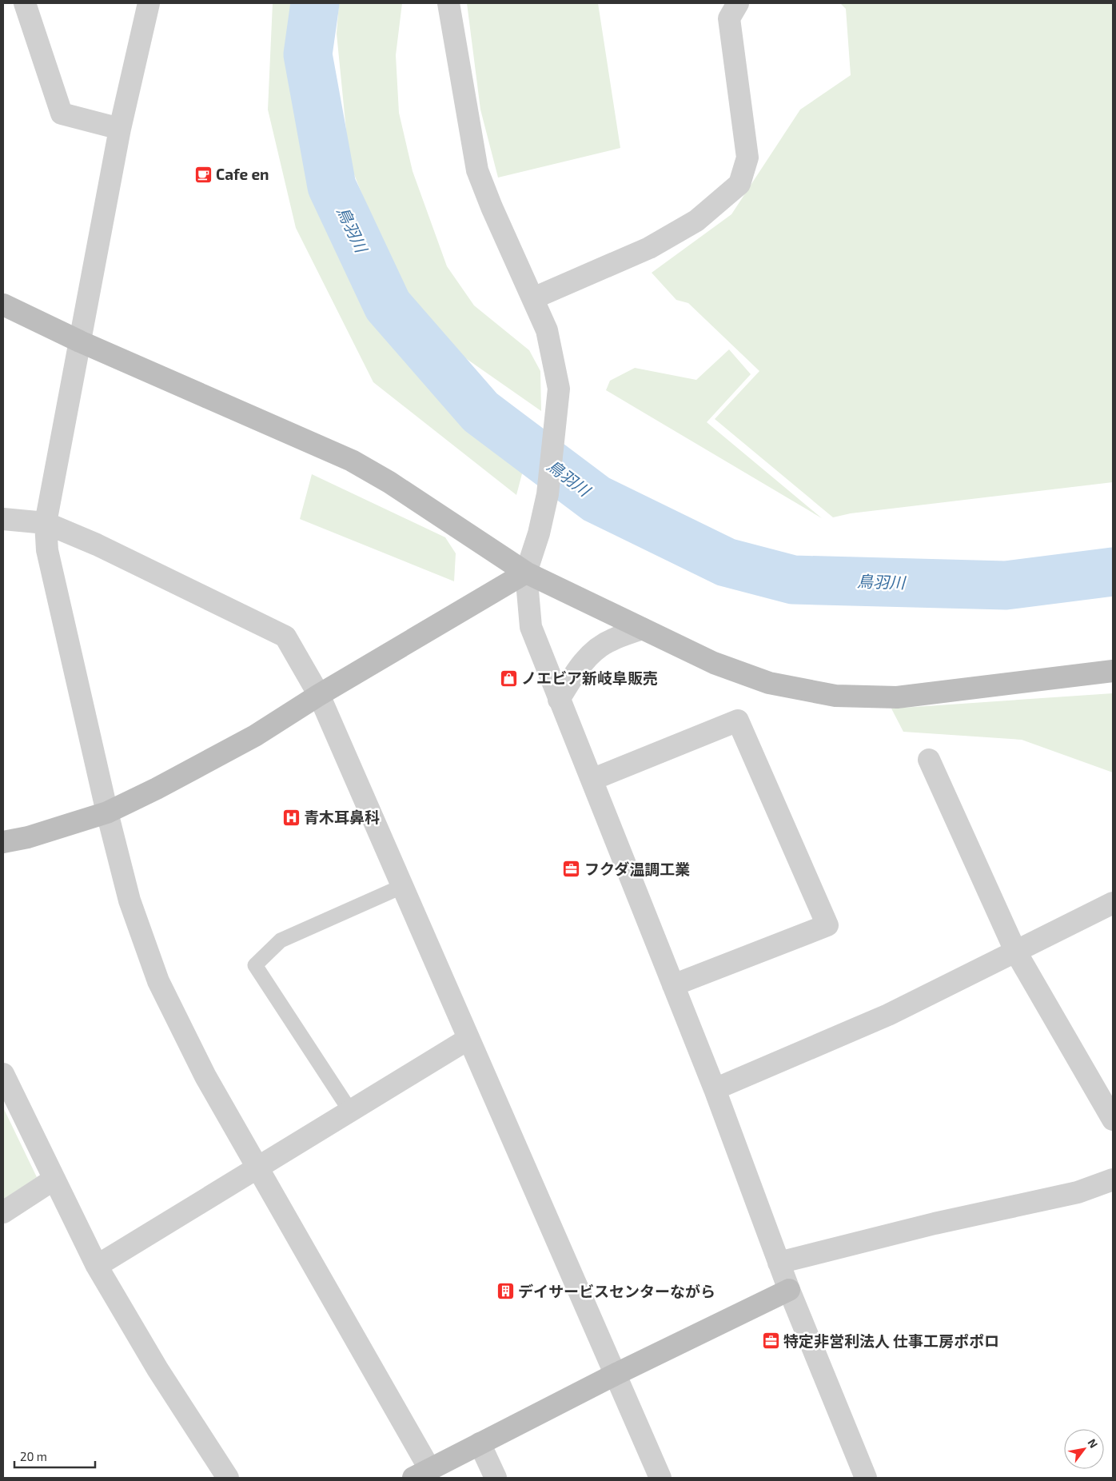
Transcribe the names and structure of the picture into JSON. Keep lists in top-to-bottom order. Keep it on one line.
{"water":["鳥羽川"],"places":{"cafe":["Cafe en"],"shop":["ノエビア新岐阜販売"],"hospital":["青木耳鼻科"],"office":["フクダ温調工業","特定非営利法人 仕事工房ポポロ"],"building":["デイサービスセンターながら"]},"scale_bar":"20 m","north":"top right"}
